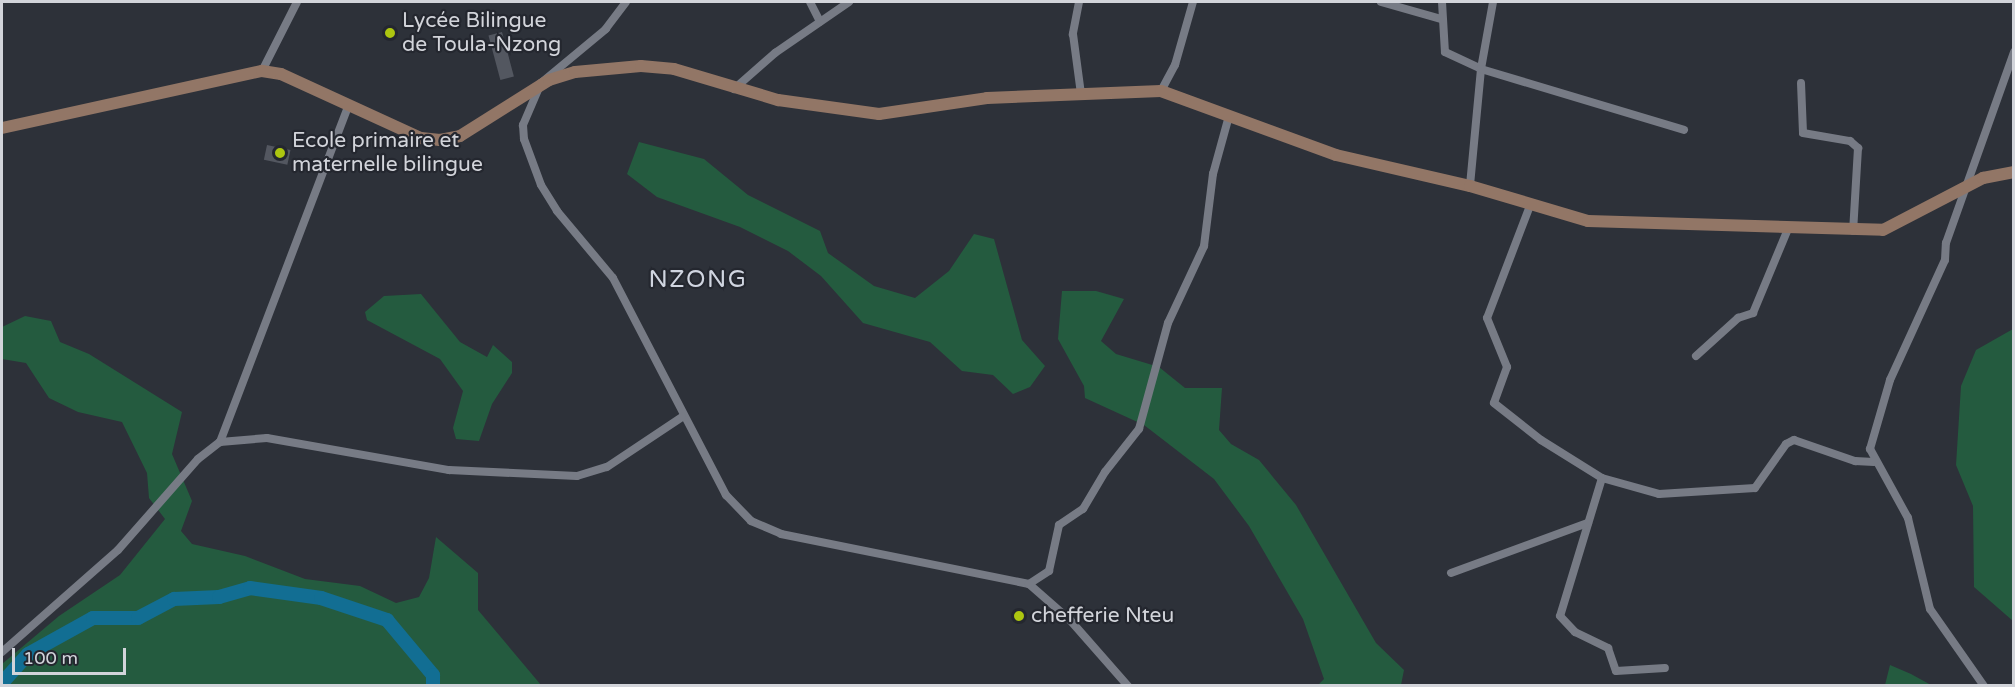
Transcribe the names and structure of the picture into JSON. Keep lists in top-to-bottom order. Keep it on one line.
{"districts":["NZONG"],"places":["Lycée Bilingue de Toula-Nzong","Ecole primaire et maternelle bilingue","chefferie Nteu"],"scale_bar":"100 m"}
